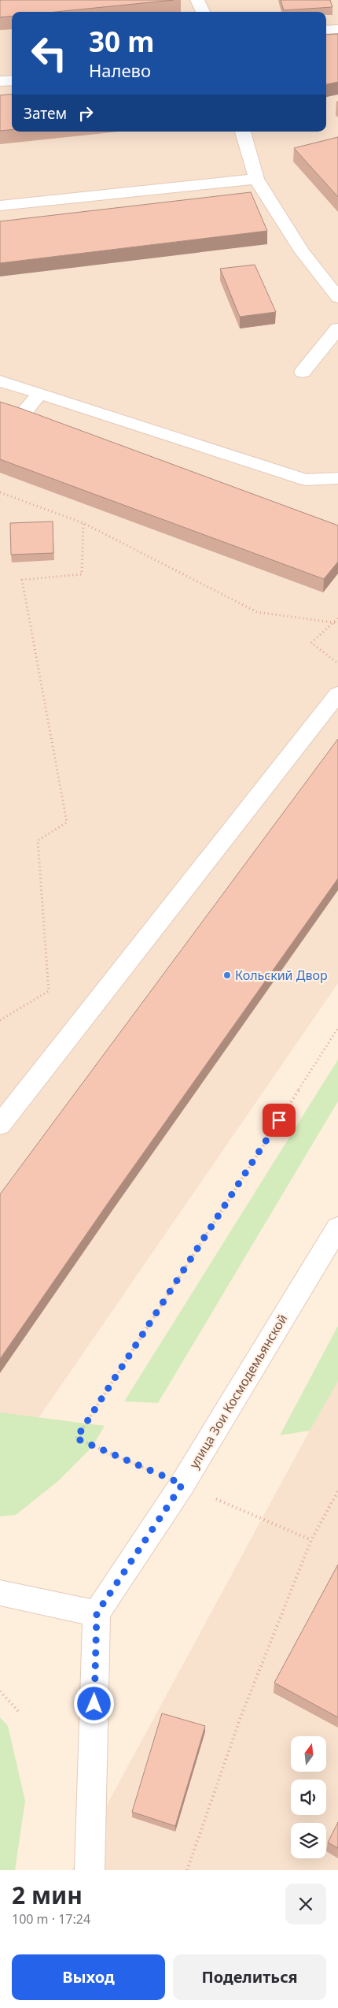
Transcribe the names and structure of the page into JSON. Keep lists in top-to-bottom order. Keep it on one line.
{"streets":{"street":["улица Зои Космодемьянской"]},"places":["Кольский Двор"],"north":"top","page":{"turn":["30 m","Налево"],"then":"Затем","heading":["2 мин","100 m · 17:24"],"buttons":["Выход","Поделиться"]}}
